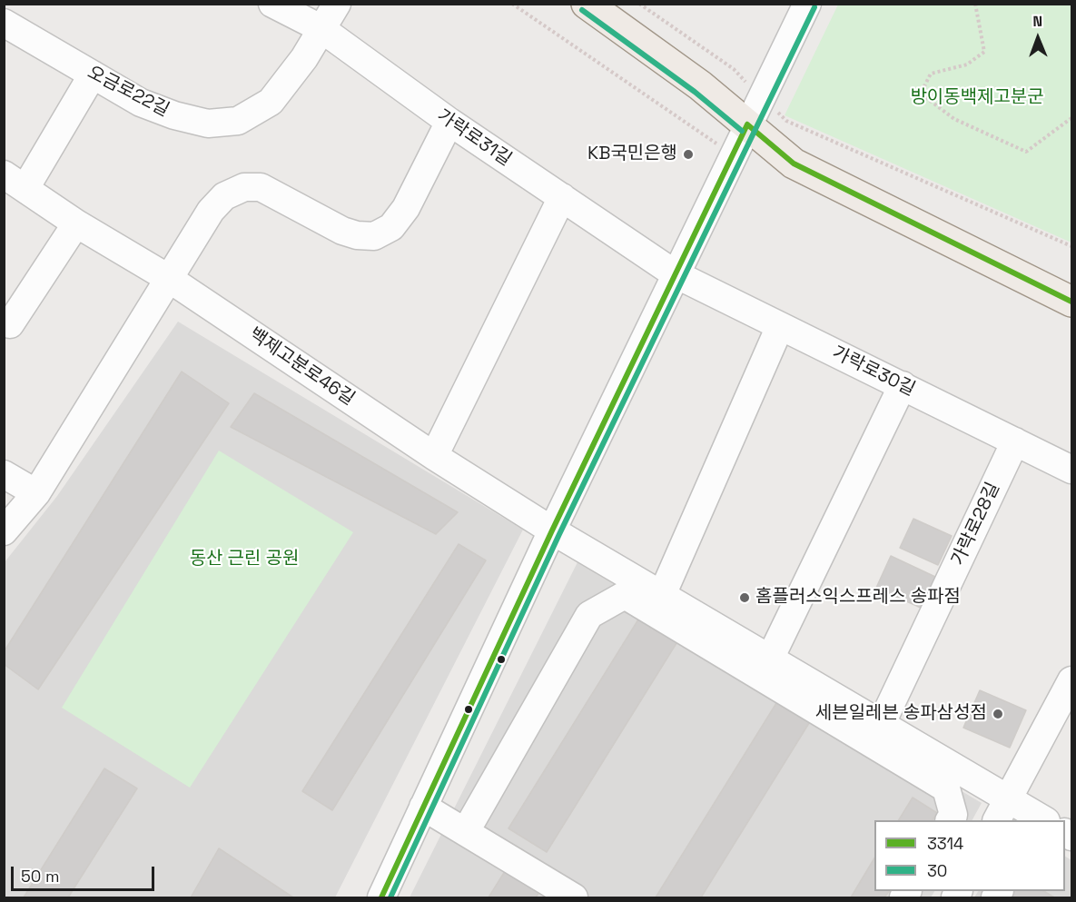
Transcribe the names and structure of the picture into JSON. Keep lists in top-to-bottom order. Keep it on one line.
{"streets":{"street":["오금로22길","가락로31길","백제고분로46길","가락로30길","가락로28길"]},"crossings":[["오금로22길","가락로31길"],["오금로22길","백제고분로46길"],["가락로31길","가락로30길"],["가락로30길","가락로28길"]],"parks":["방이동백제고분군","동산 근린 공원"],"places":["KB국민은행","홈플러스익스프레스 송파점","세븐일레븐 송파삼성점"],"lines":["transit line 30","transit line 3314"],"legend":["3314","30"],"scale_bar":"50 m","north":"top"}
